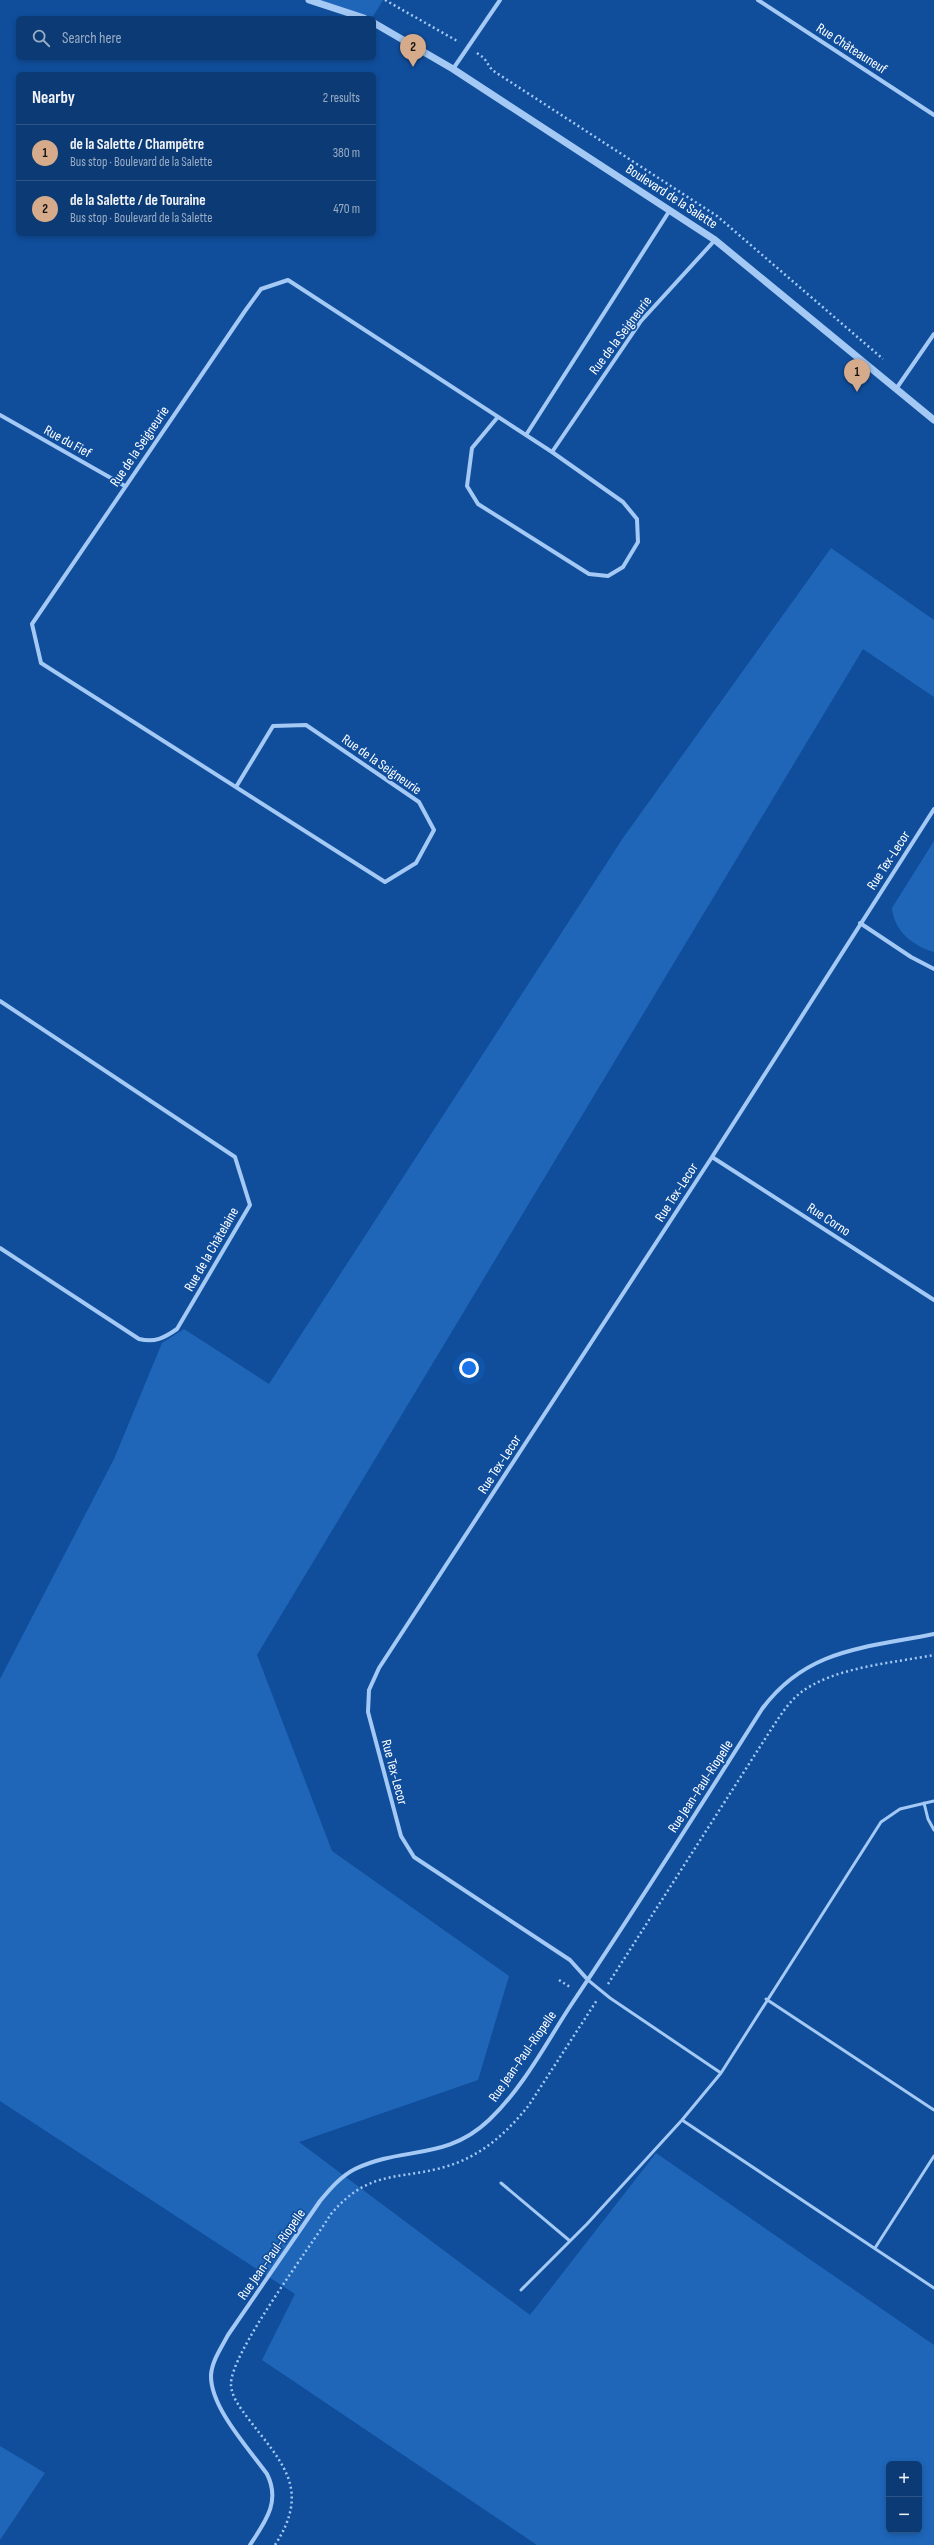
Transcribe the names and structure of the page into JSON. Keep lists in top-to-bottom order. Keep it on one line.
{"streets":{"street":["Rue Châteauneuf","Boulevard de la Salette","Rue de la Seigneurie","Rue du Fief","Rue Tex-Lecor","Rue Corno","Rue de la Châtelaine","Rue Jean-Paul-Riopelle"]},"crossings":[["Boulevard de la Salette","Rue de la Seigneurie"],["Rue de la Seigneurie","Rue du Fief"],["Rue Tex-Lecor","Rue Corno"],["Rue Tex-Lecor","Rue Jean-Paul-Riopelle"]],"page":{"search":"Search here","pins":["2","1"],"heading":["Nearby","2 results"],"list":[{"mark":"1","name":"de la Salette / Champêtre","note":"Bus stop · Boulevard de la Salette","value":"380 m"},{"mark":"2","name":"de la Salette / de Touraine","note":"Bus stop · Boulevard de la Salette","value":"470 m"}],"map_buttons":["+","−"]}}
